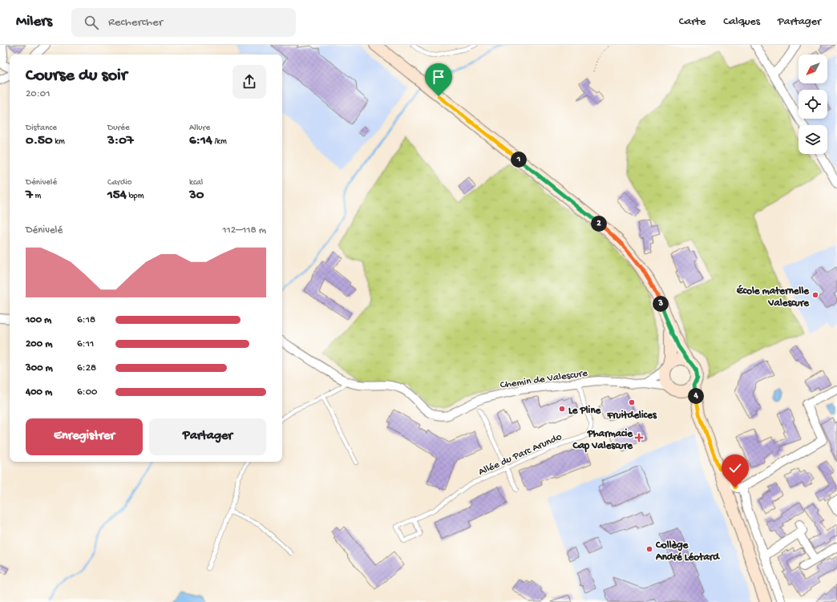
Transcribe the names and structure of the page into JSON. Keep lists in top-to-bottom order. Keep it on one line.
{"streets":{"street":["Chemin de Valescure"],"lane":["Allée du Parc Arundo"]},"crossings":[["Chemin de Valescure","Allée du Parc Arundo"]],"places":{"other":["École maternelle Valescure","Fruitdelices","Le Pline","Collège André Léotard"],"health":["Pharmacie Cap Valescure"]},"north":"bottom left","page":{"header":"Milers","search":"Rechercher","nav":["Carte","Calques","Partager"],"heading":["Course du soir","20:01"],"stats":[["Distance","0.50 km"],["Durée","3:07"],["Allure","6:14 /km"],["Dénivelé","7 m"],["Cardio","154 bpm"],["kcal","30"]],"pins":["1","2","3","4"],"chart":["Dénivelé","112–118 m"],"list":[{"name":"100 m","note":"6:18"},{"name":"200 m","note":"6:11"},{"name":"300 m","note":"6:28"},{"name":"400 m","note":"6:00"}],"buttons":["Enregistrer","Partager"]}}
